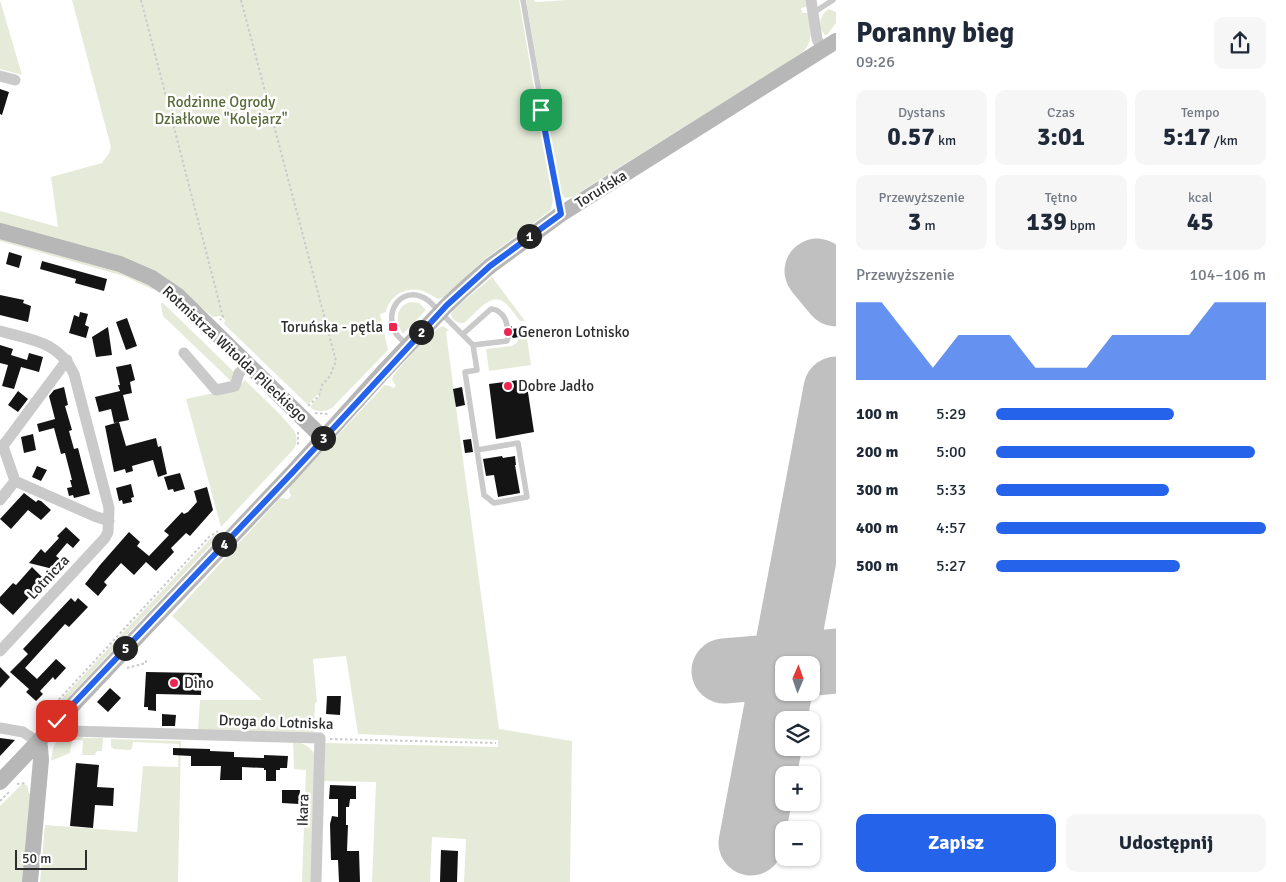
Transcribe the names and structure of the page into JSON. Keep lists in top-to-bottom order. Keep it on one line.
{"streets":{"main road":["Toruńska","Rotmistrza Witolda Pileckiego"],"street":["Lotnicza","Droga do Lotniska","Ikara"]},"crossings":[["Toruńska","Rotmistrza Witolda Pileckiego"],["Toruńska","Droga do Lotniska"],["Droga do Lotniska","Ikara"]],"parks":["Rodzinne Ogrody Działkowe \"Kolejarz\""],"places":{"transit":["Toruńska - pętla"],"other":["Generon Lotnisko","Dobre Jadło","Dino"]},"scale_bar":"50 m","north":"top","page":{"heading":["Poranny bieg","09:26"],"stats":[["Dystans","0.57 km"],["Czas","3:01"],["Tempo","5:17 /km"],["Przewyższenie","3 m"],["Tętno","139 bpm"],["kcal","45"]],"pins":["1","2","3","4","5"],"chart":["Przewyższenie","104–106 m"],"list":[{"name":"100 m","note":"5:29"},{"name":"200 m","note":"5:00"},{"name":"300 m","note":"5:33"},{"name":"400 m","note":"4:57"},{"name":"500 m","note":"5:27"}],"map_buttons":["+","−"],"buttons":["Zapisz","Udostępnij"],"scale":"50 m"}}
